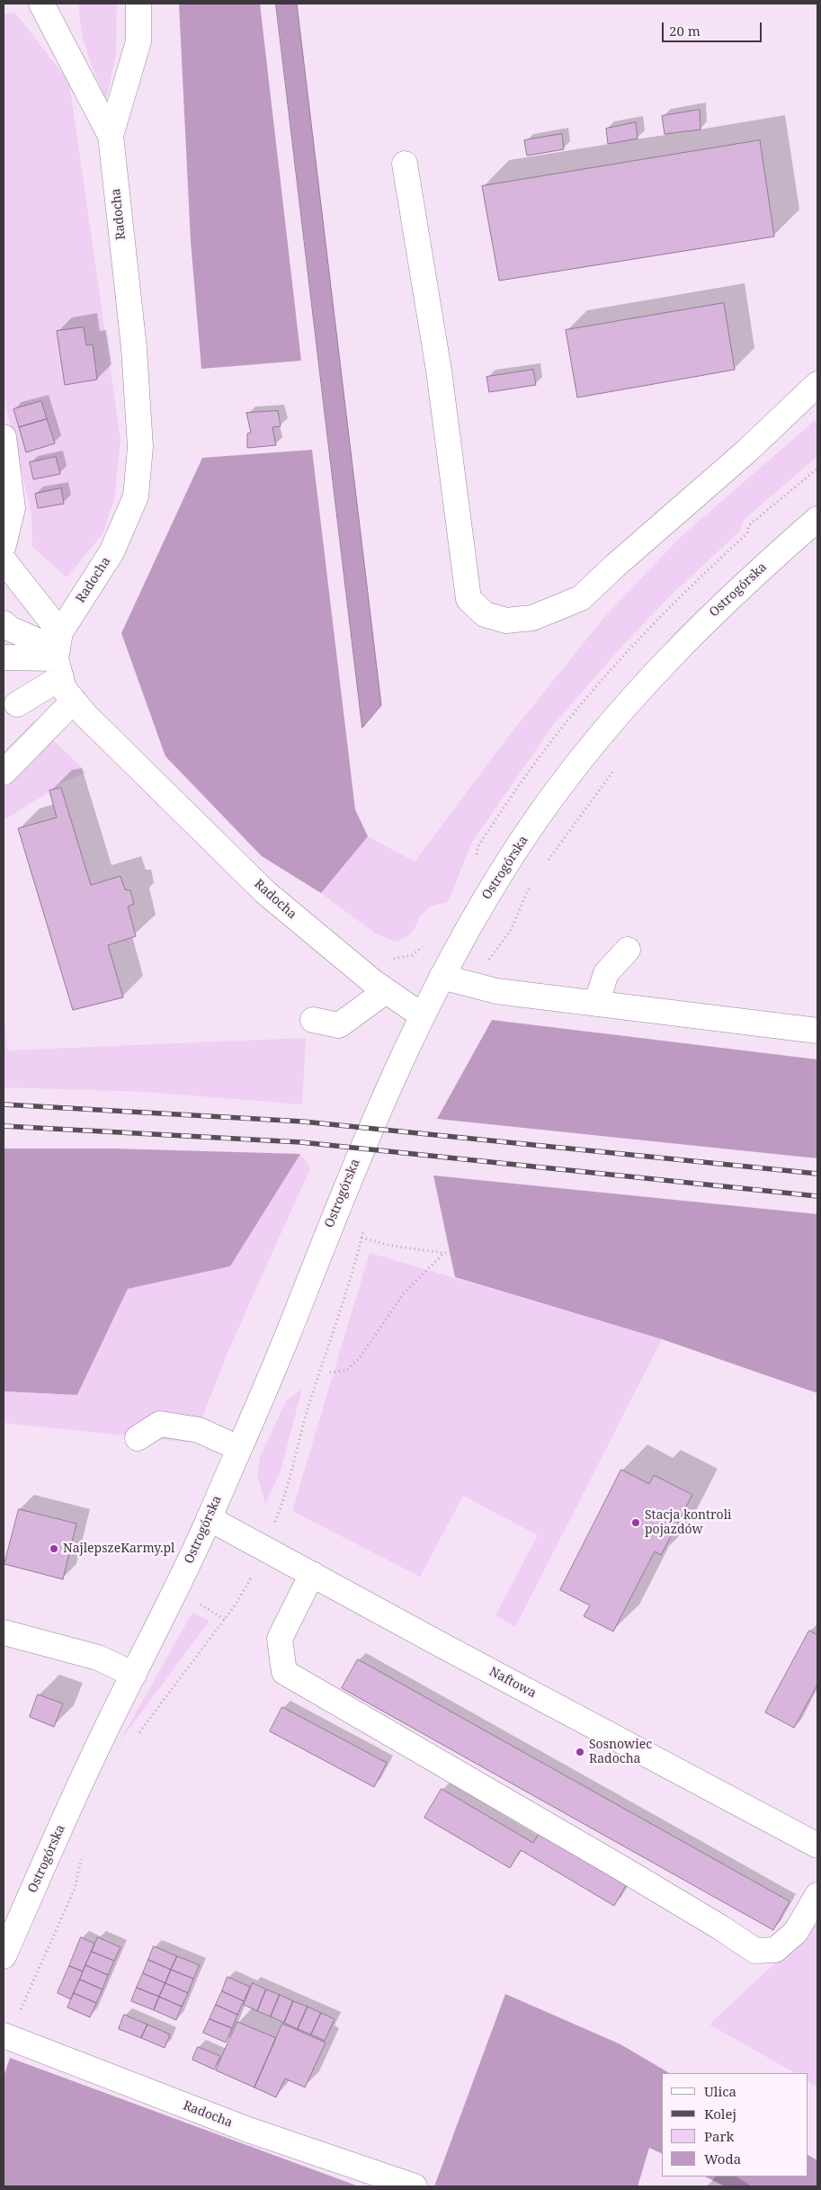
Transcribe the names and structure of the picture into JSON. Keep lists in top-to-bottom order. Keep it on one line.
{"streets":{"street":["Radocha","Ostrogórska","Naftowa"]},"crossings":[["Radocha","Ostrogórska"],["Ostrogórska","Naftowa"]],"places":["Stacja kontroli pojazdów","NajlepszeKarmy.pl","Sosnowiec Radocha"],"legend":["Ulica","Kolej","Park","Woda"],"scale_bar":"20 m"}
